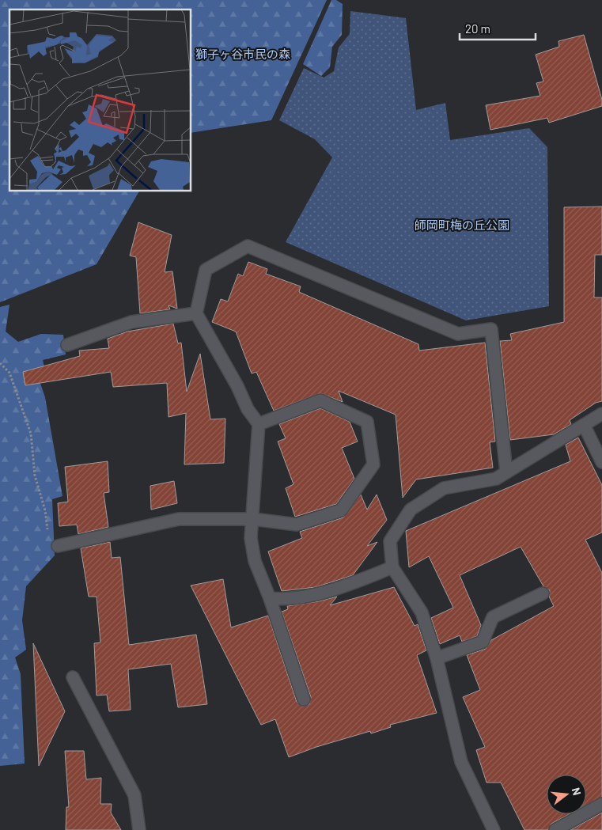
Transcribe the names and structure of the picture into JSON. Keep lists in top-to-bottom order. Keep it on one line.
{"parks":["獅子ヶ谷市民の森","師岡町梅の丘公園"],"scale_bar":"20 m","north":"right"}
